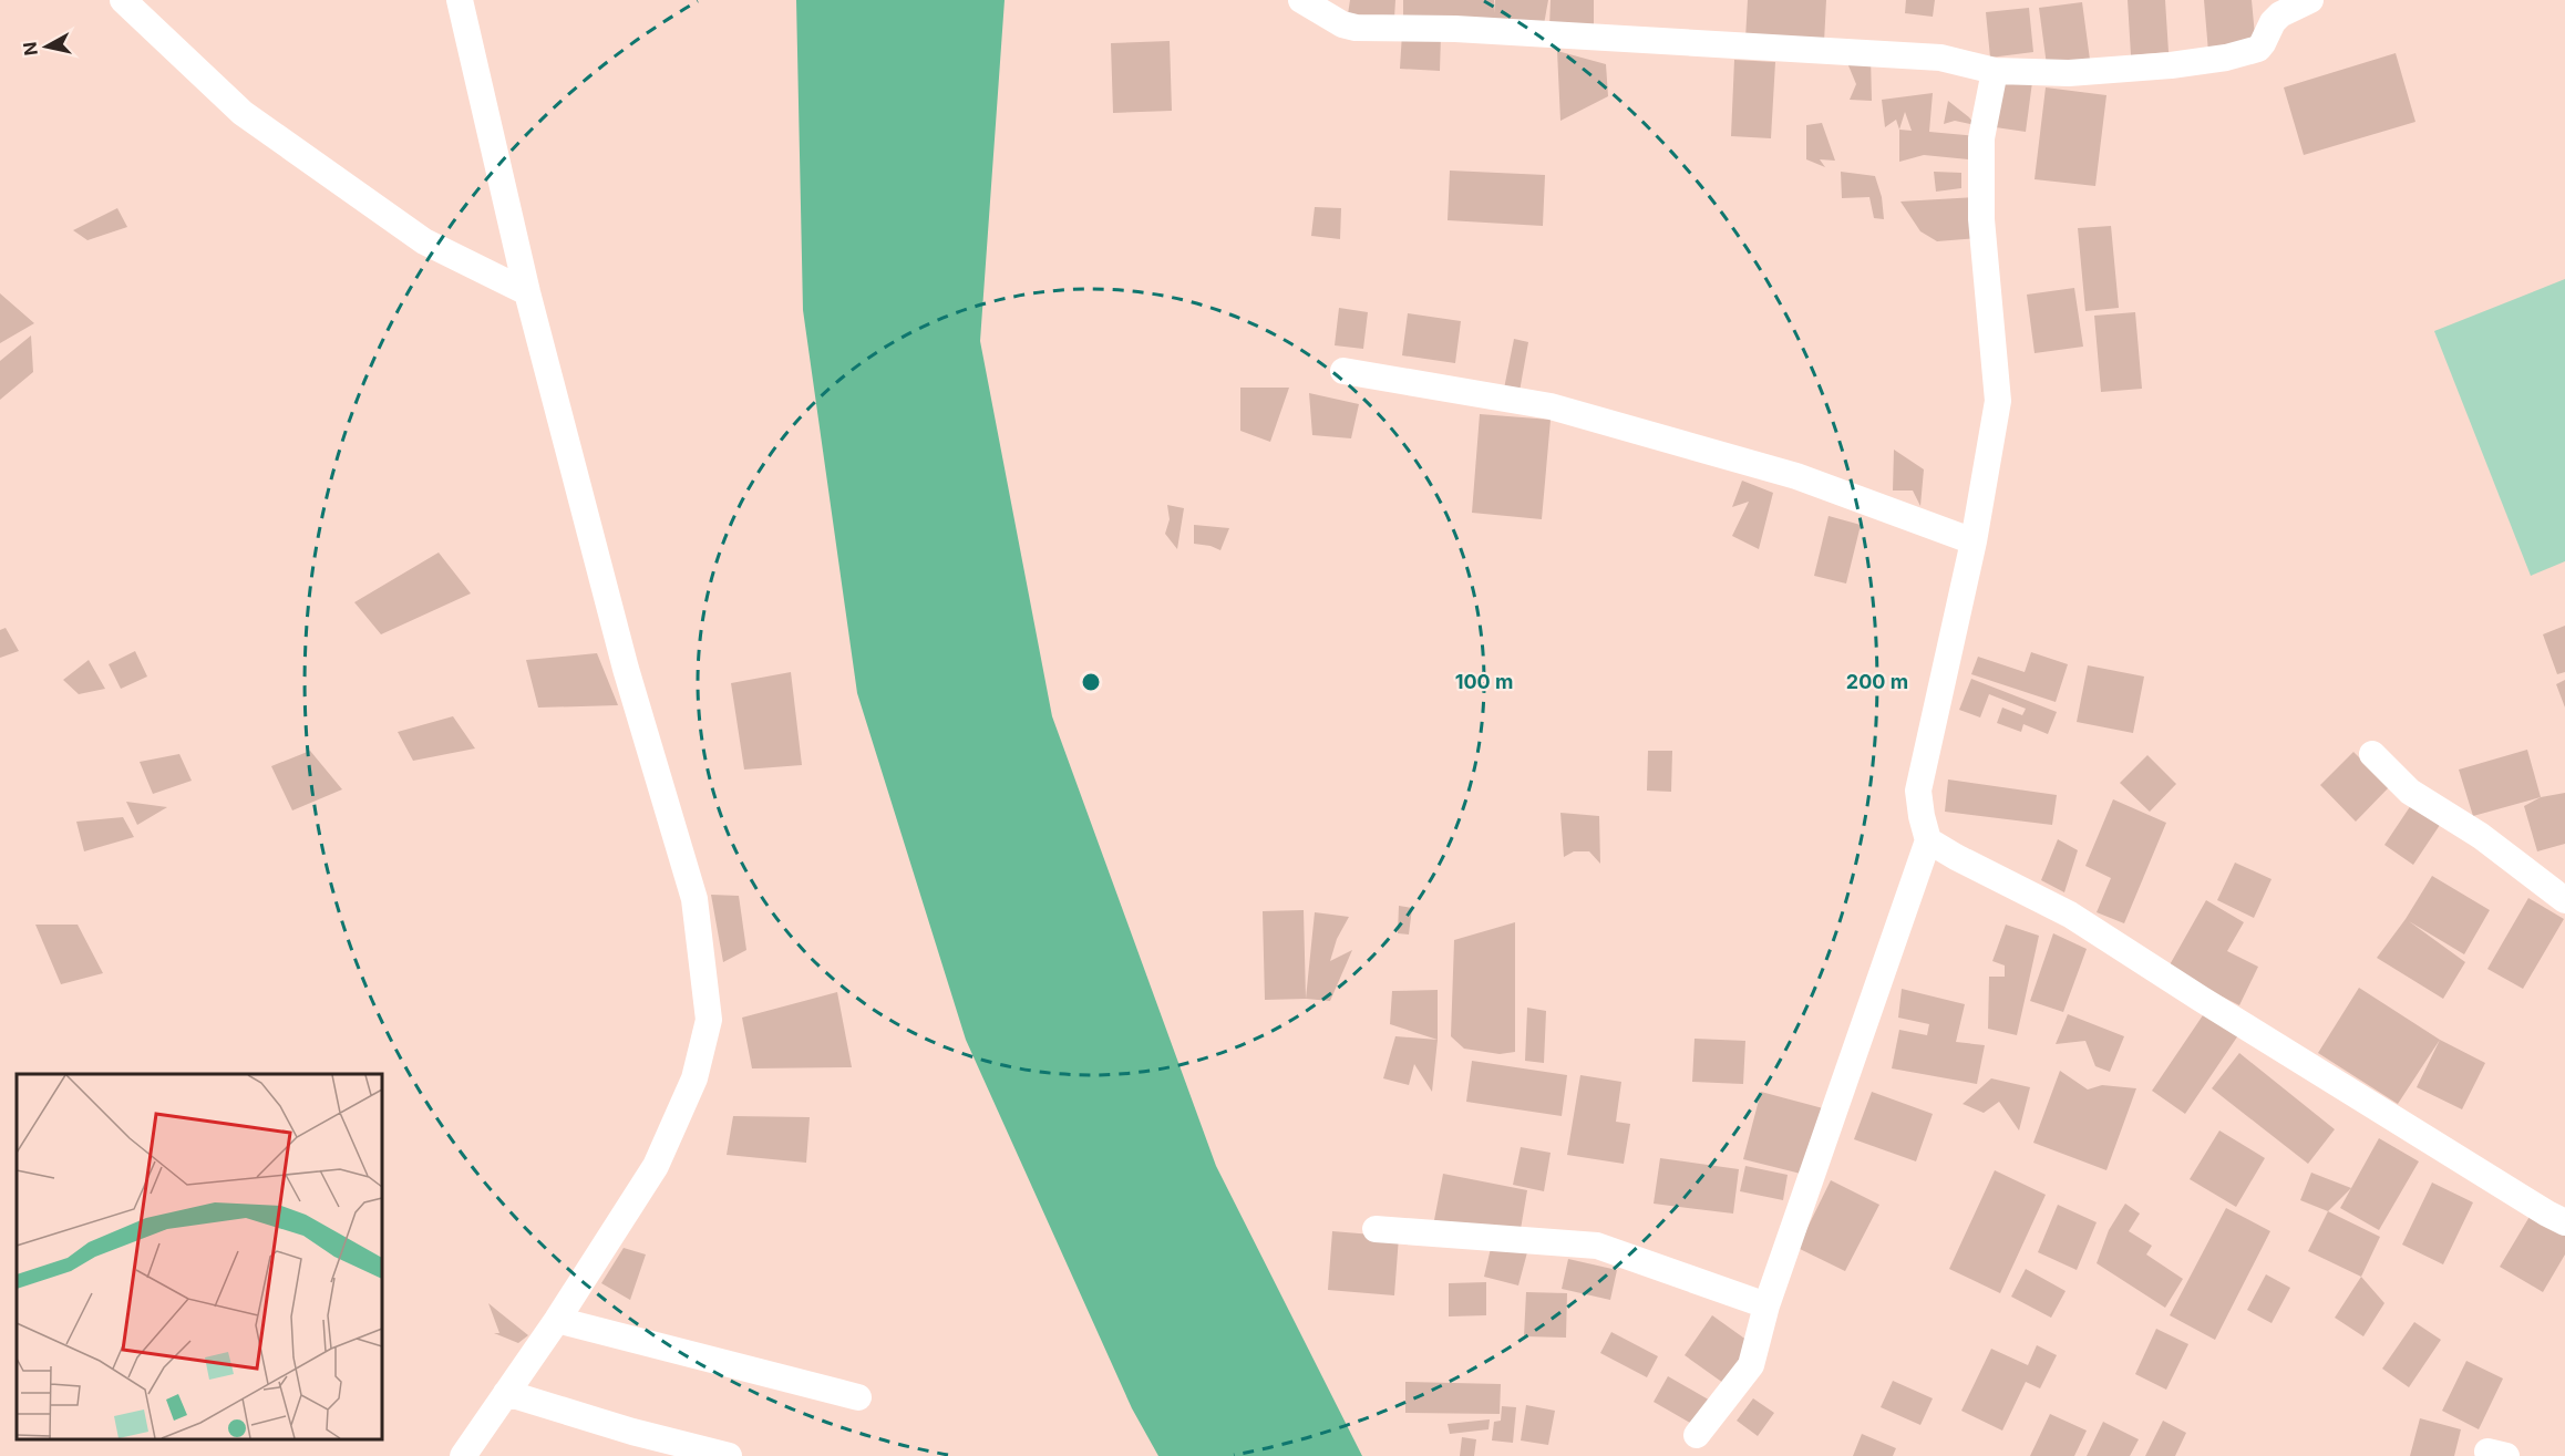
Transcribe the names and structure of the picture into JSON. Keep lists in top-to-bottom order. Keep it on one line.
{"north":"left","rings":["100 m","200 m"]}
